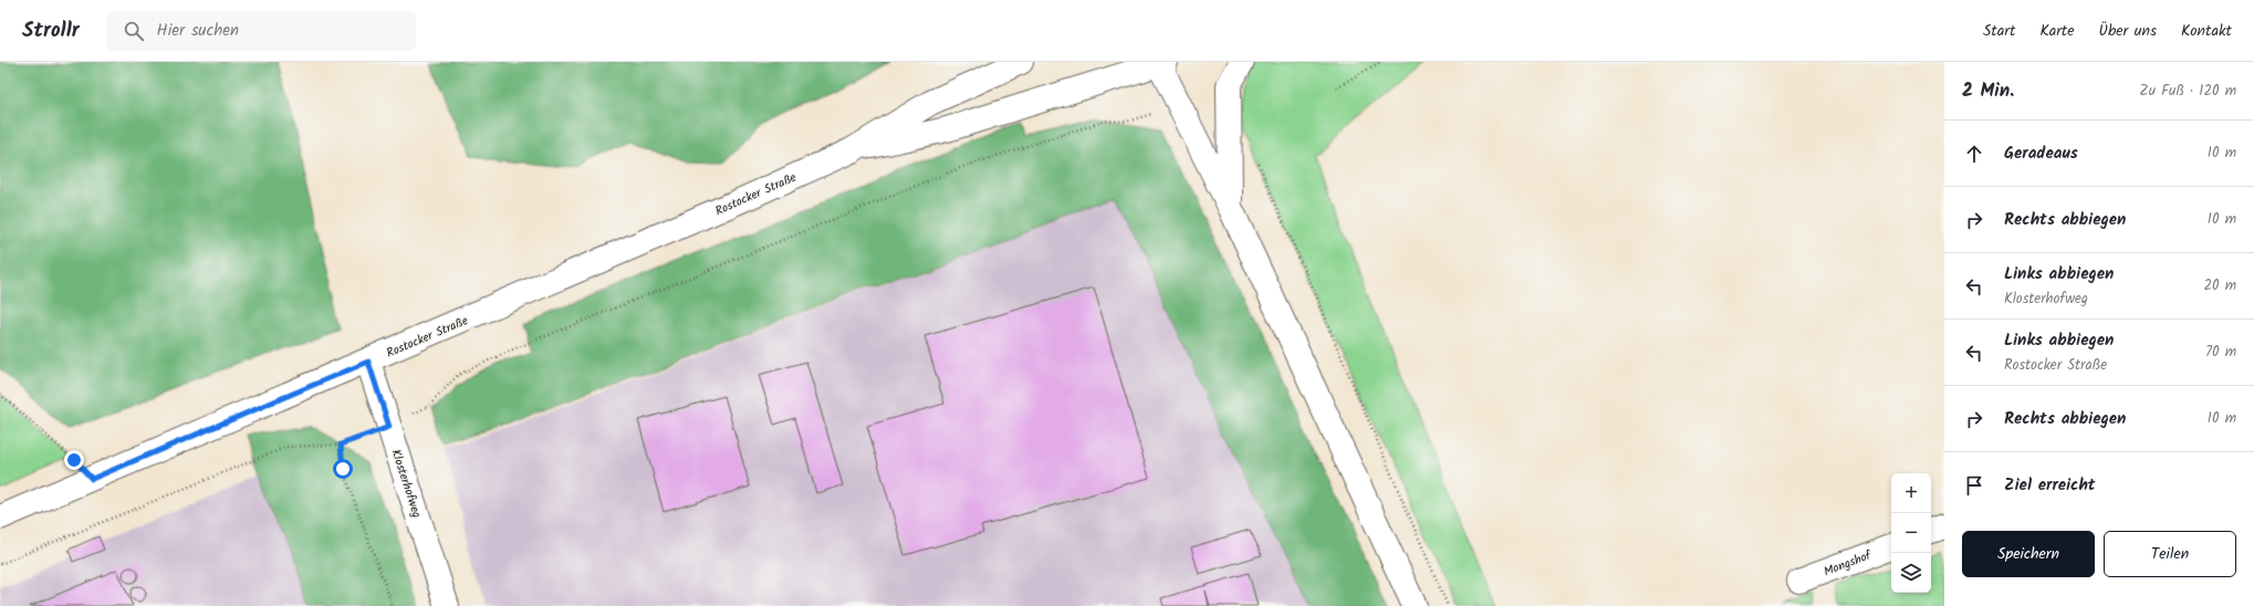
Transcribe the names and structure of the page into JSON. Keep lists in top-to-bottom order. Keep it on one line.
{"streets":{"street":["Rostocker Straße","Klosterhofweg","Mongshof"]},"crossings":[["Rostocker Straße","Klosterhofweg"]],"page":{"header":"Strollr","search":"Hier suchen","nav":["Start","Karte","Über uns","Kontakt"],"heading":["2 Min.","Zu Fuß · 120 m"],"list":[["Geradeaus","10 m"],["Rechts abbiegen","10 m"],["Links abbiegen","Klosterhofweg","20 m"],["Links abbiegen","Rostocker Straße","70 m"],["Rechts abbiegen","10 m"],"Ziel erreicht"],"map_buttons":["+","−"],"buttons":["Speichern","Teilen"]}}
